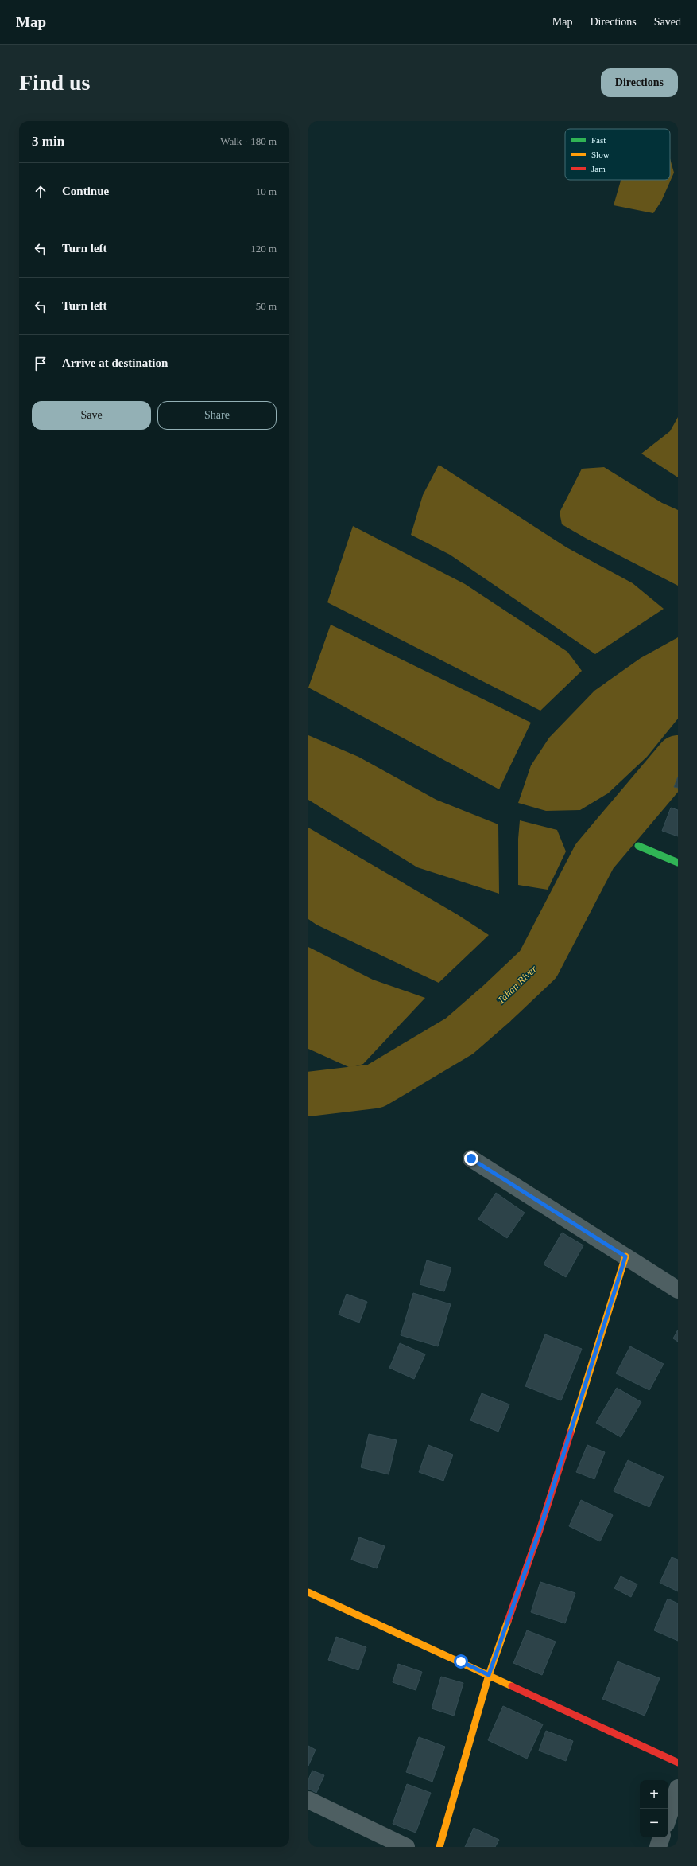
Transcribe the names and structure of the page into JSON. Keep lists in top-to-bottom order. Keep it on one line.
{"water":["Tahan River"],"legend":["Fast","Slow","Jam"],"page":{"header":"Map","nav":["Map","Directions","Saved"],"buttons":["Directions",["Save","Share"]],"title":"Find us","heading":["3 min","Walk · 180 m"],"list":[["Continue","10 m"],["Turn left","120 m"],["Turn left","50 m"],"Arrive at destination"],"map_buttons":["+","−"]}}
